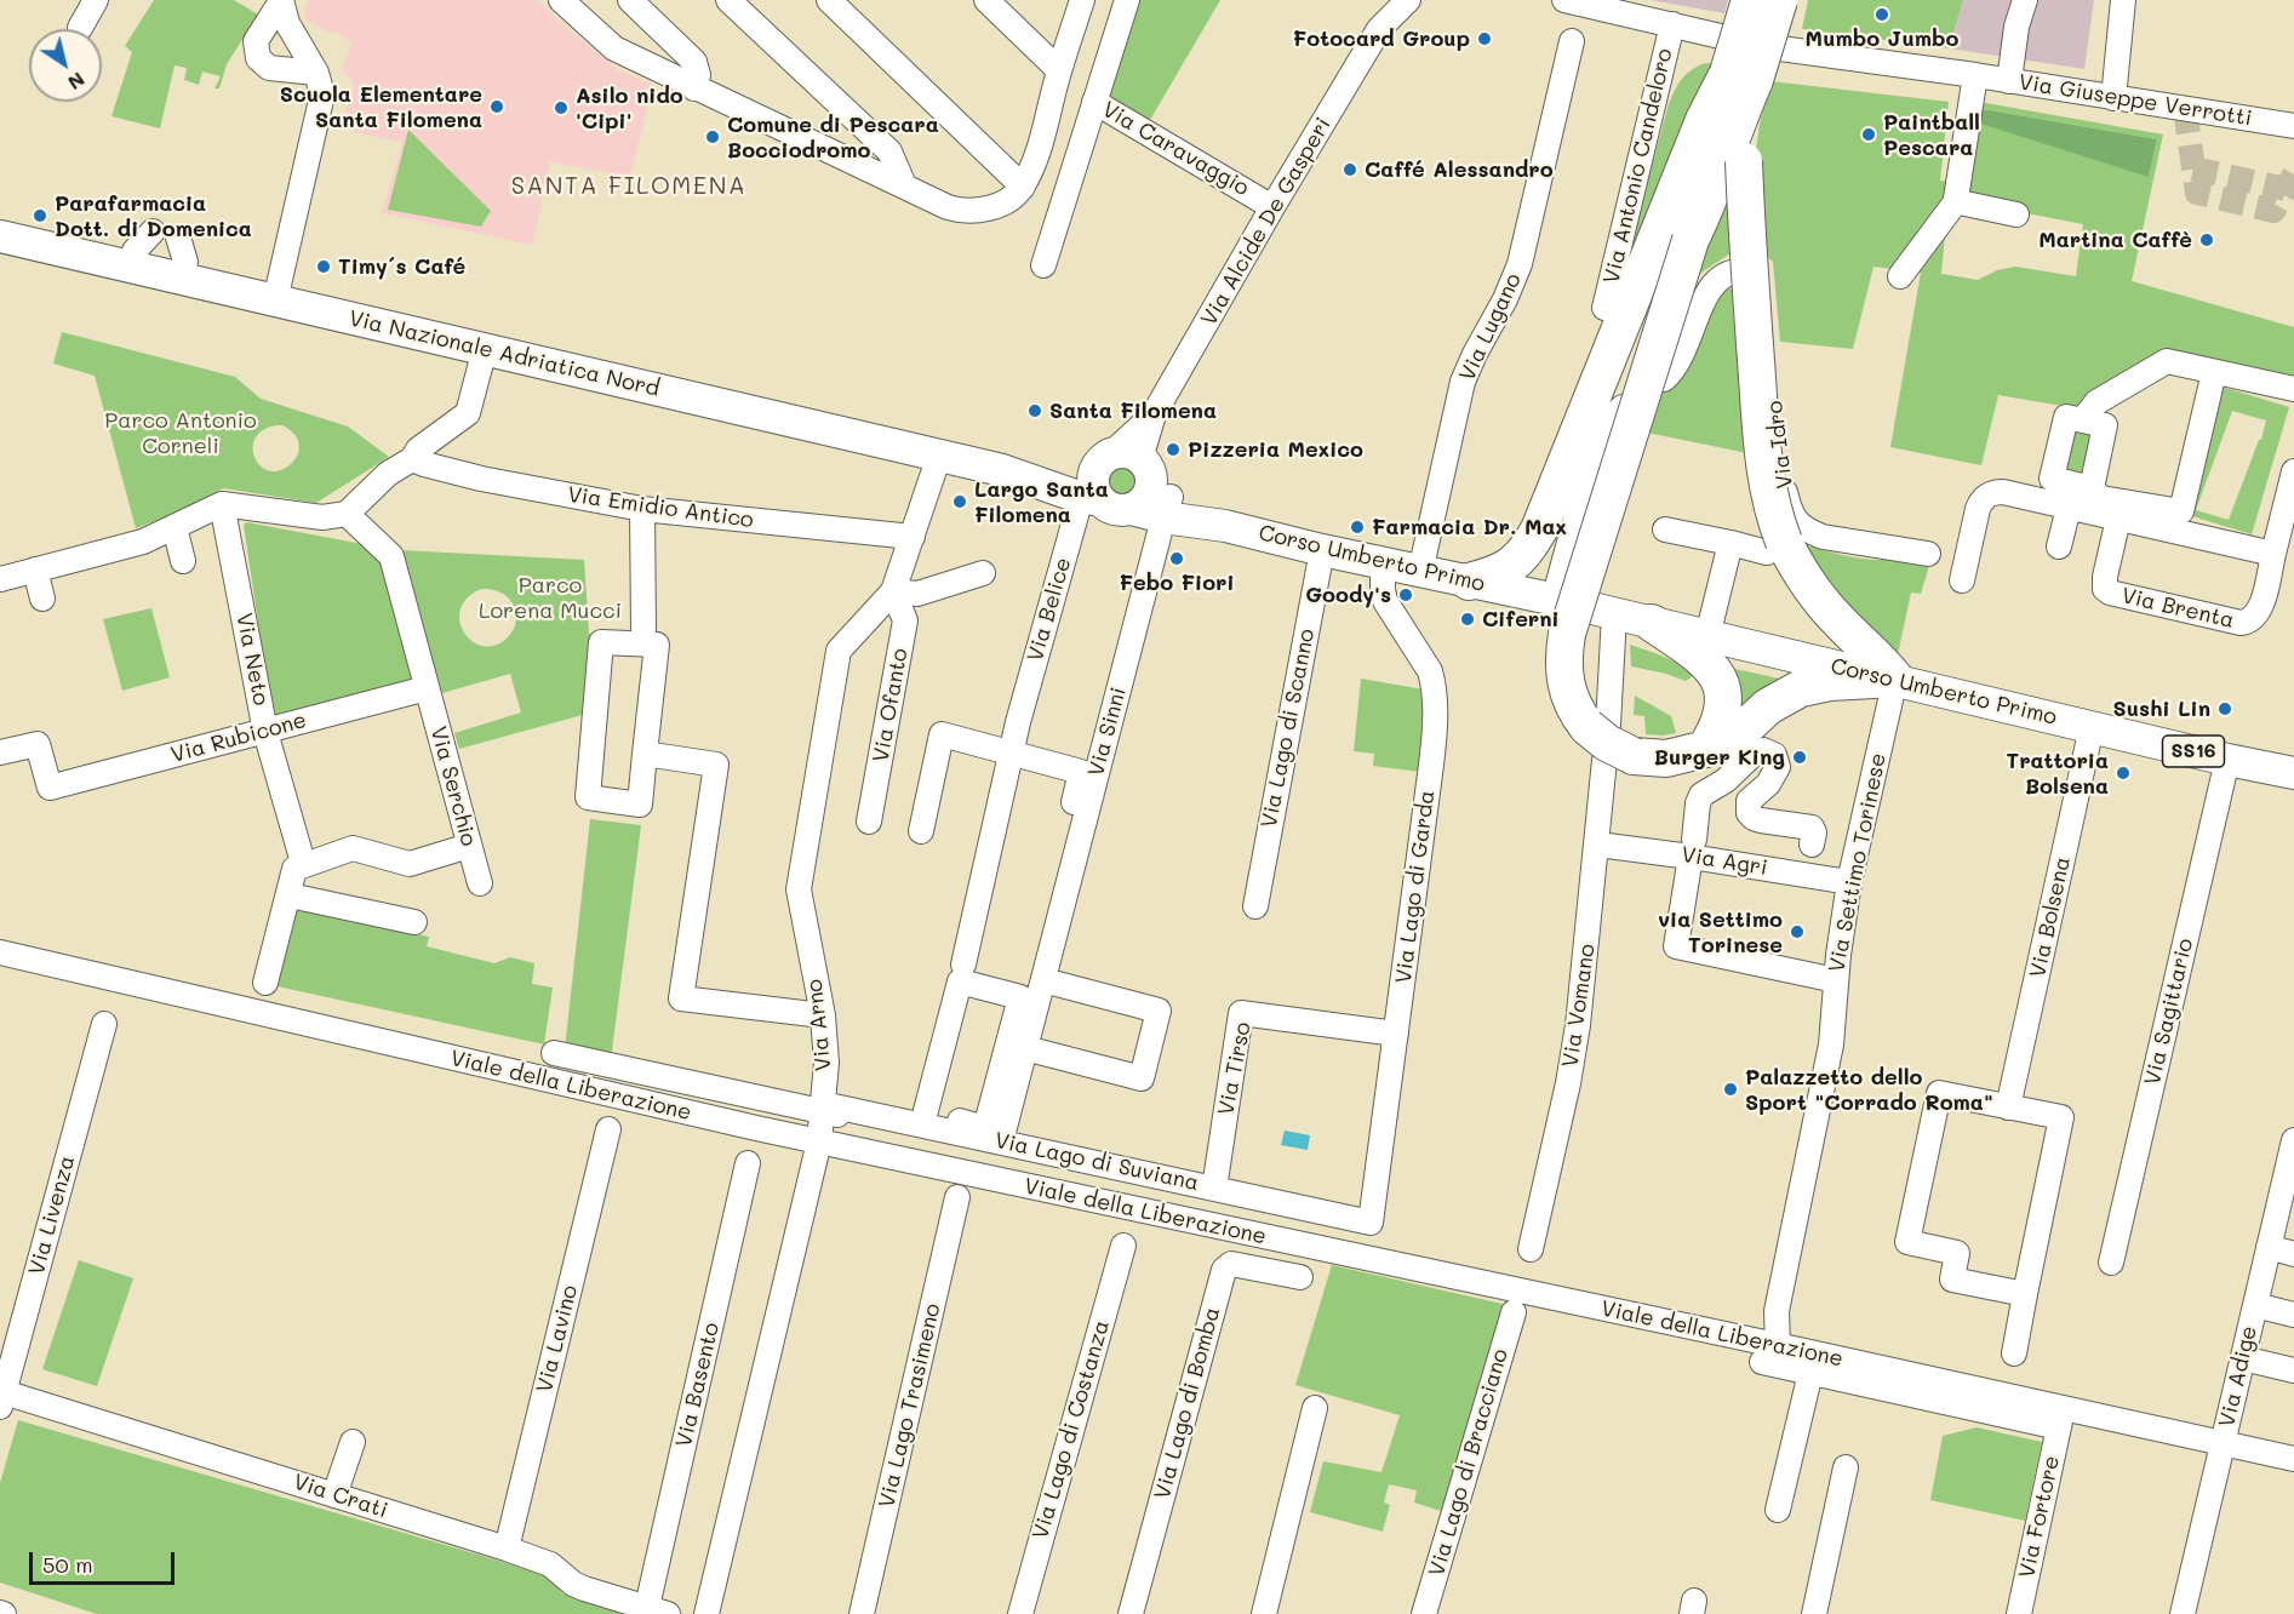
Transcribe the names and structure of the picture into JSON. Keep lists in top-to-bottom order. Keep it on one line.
{"streets":{"main road":["Via Nazionale Adriatica Nord","Corso Umberto Primo","SS16"],"street":["Via Giuseppe Verrotti","Via Caravaggio","Via Antonio Candeloro","Via Alcide De Gasperi","Via Lugano","Via Idro","Via Emidio Antico","Via Brenta","Via Belice","Via Neto","Via Ofanto","Via Lago di Scanno","Via Sinni","Via Rubicone","Via Serchio","Via Agri","Via Settimo Torinese","Via Lago di Garda","Via Bolsena","Via Vomano","Via Sagittario","Via Arno","Via Tirso","Viale della Liberazione","Via Lago di Suviana","Via Livenza","Via Lavino","Via Adige","Via Basento","Via Lago di Bomba","Via Lago Trasimeno","Via Lago di Costanza","Via Lago di Bracciano","Via Crati","Via Fortore"]},"crossings":[["Via Caravaggio","Via Alcide De Gasperi"],["Via Alcide De Gasperi","Corso Umberto Primo"],["Via Alcide De Gasperi","Via Sinni"],["Via Lugano","Corso Umberto Primo"],["Via Nazionale Adriatica Nord","Via Arno"],["Via Emidio Antico","Via Arno"],["Corso Umberto Primo","Via Belice"],["Corso Umberto Primo","Via Lago di Scanno"],["Corso Umberto Primo","Via Sinni"],["Corso Umberto Primo","Via Settimo Torinese"],["Corso Umberto Primo","Via Lago di Garda"],["Corso Umberto Primo","Via Bolsena"],["Corso Umberto Primo","Via Vomano"],["Corso Umberto Primo","Via Sagittario"],["Via Neto","Via Rubicone"],["Via Ofanto","Via Arno"],["Via Rubicone","Via Serchio"],["Via Agri","Via Settimo Torinese"],["Via Agri","Via Vomano"],["Via Settimo Torinese","Viale della Liberazione"],["Via Lago di Garda","Via Tirso"],["Via Lago di Garda","Via Lago di Suviana"],["Via Arno","Viale della Liberazione"],["Via Arno","Via Lago di Suviana"],["Via Tirso","Via Lago di Suviana"],["Viale della Liberazione","Via Lago di Suviana"],["Viale della Liberazione","Via Adige"],["Viale della Liberazione","Via Fortore"],["Via Livenza","Via Crati"],["Via Lavino","Via Crati"],["Via Basento","Via Crati"]],"districts":["SANTA FILOMENA"],"parks":["Parco Antonio Corneli","Parco Lorena Mucci"],"places":["Mumbo Jumbo","Fotocard Group","Scuola Elementare Santa Filomena","Asilo nido 'Cipi'","Paintball Pescara","Comune di Pescara Bocciodromo","Caffé Alessandro","Parafarmacia Dott. di Domenica","Martina Caffè","Timy´s Café","Santa Filomena","Pizzeria Mexico","Largo Santa Filomena","Farmacia Dr. Max","Febo Fiori","Goody's","Ciferni","Sushi Lin","Burger King","Trattoria Bolsena","via Settimo Torinese","Palazzetto dello Sport \"Corrado Roma\""],"scale_bar":"50 m","north":"bottom right"}
